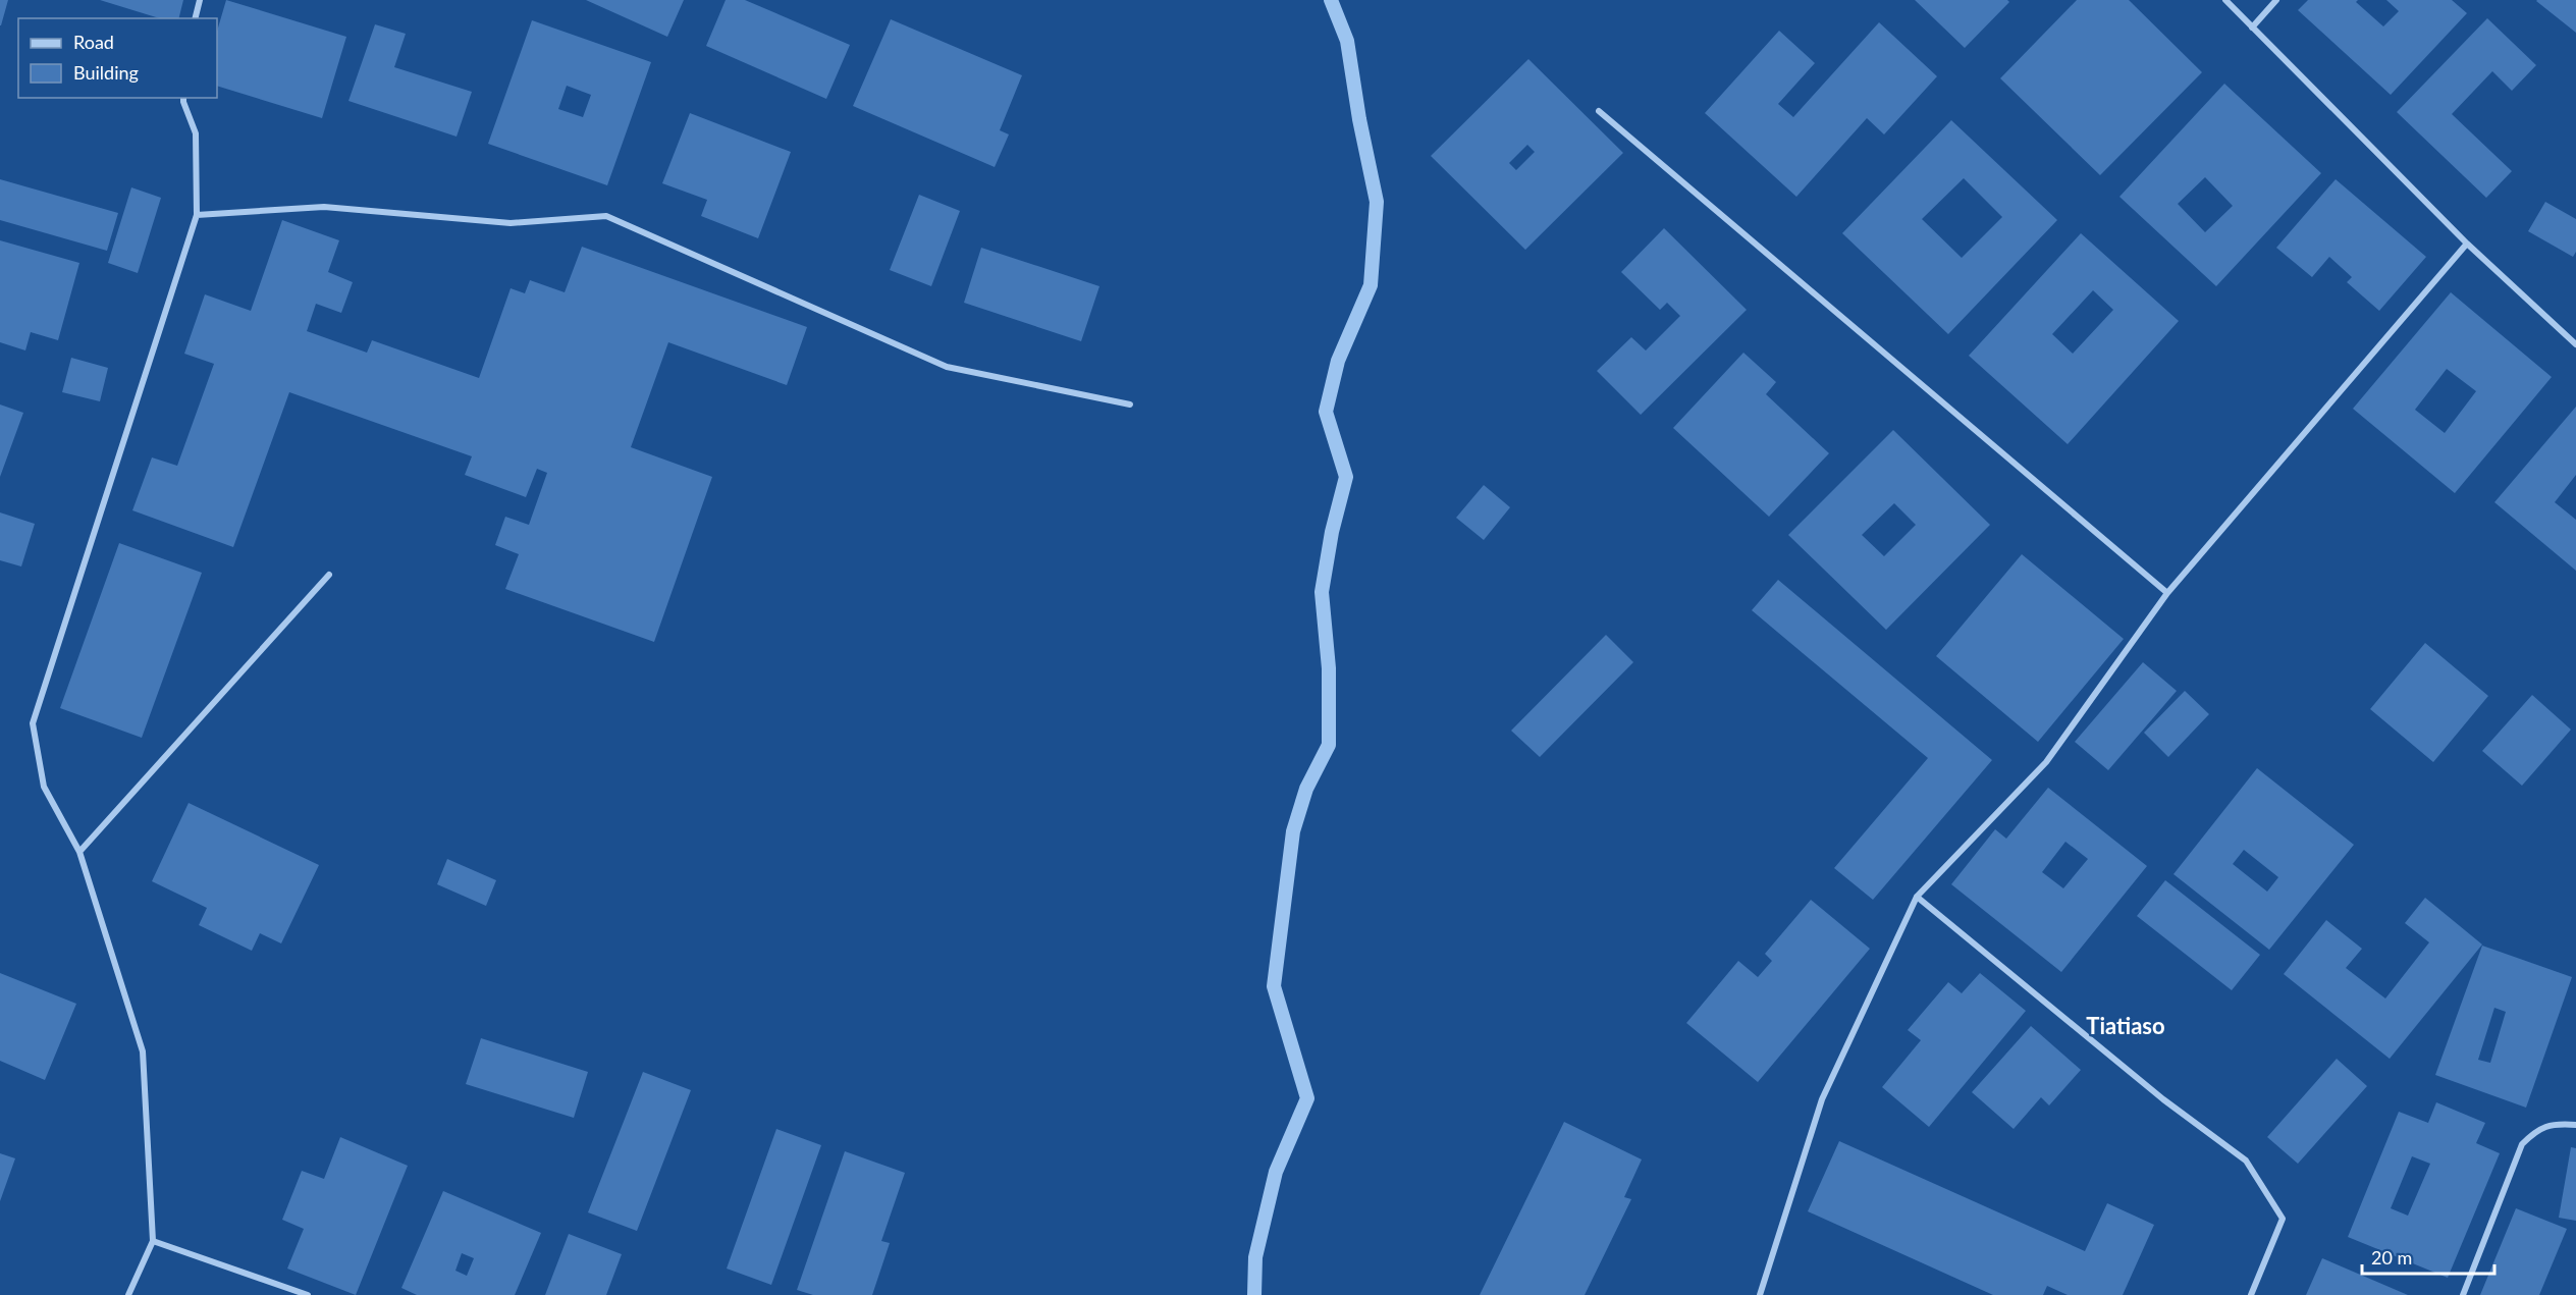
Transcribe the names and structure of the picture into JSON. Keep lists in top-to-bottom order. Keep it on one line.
{"districts":["Tiatiaso"],"legend":["Road","Building"],"scale_bar":"20 m"}
